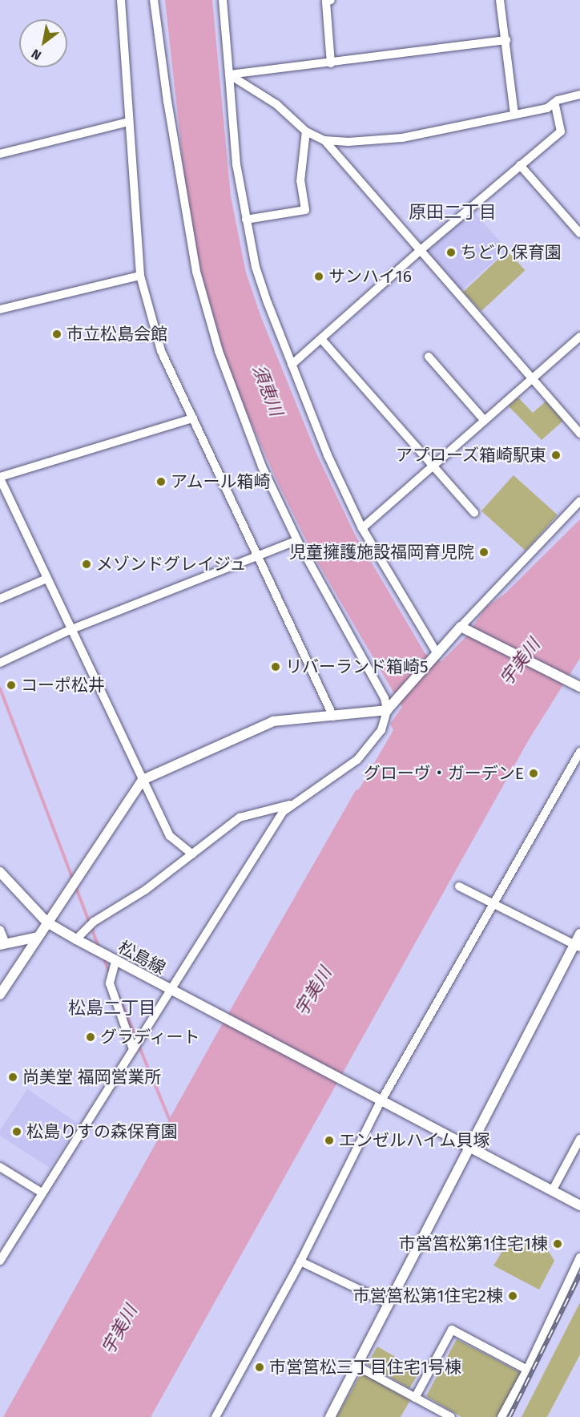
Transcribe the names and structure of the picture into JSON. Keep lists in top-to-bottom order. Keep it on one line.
{"streets":{"street":["松島線"]},"districts":["原田二丁目","松島二丁目"],"water":["須恵川","宇美川"],"places":["ちどり保育園","サンハイ16","市立松島会館","アプローズ箱崎駅東","アムール箱崎","児童擁護施設福岡育児院","メゾンドグレイジュ","リバーランド箱崎5","コーポ松井","グローヴ・ガーデンE","グラディート","尚美堂 福岡営業所","松島りすの森保育園","エンゼルハイム貝塚","市営筥松第1住宅1棟","市営筥松第1住宅2棟","市営筥松三丁目住宅1号棟"],"north":"bottom left"}
